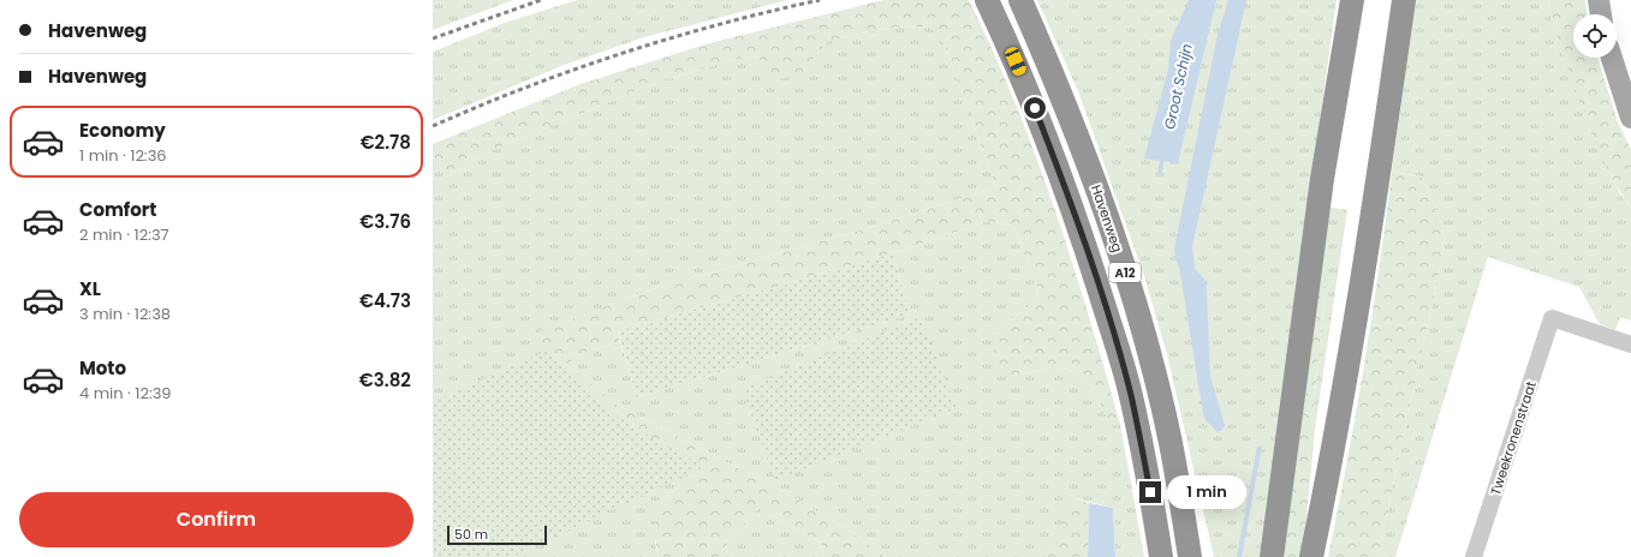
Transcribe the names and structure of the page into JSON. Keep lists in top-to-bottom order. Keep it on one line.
{"streets":{"highway":["Havenweg","A12"],"street":["Tweekronenstraat"]},"water":["Groot Schijn"],"scale_bar":"50 m","page":{"banner":["Havenweg","Havenweg"],"list":[{"name":"Economy","note":"1 min · 12:36","value":"€2.78"},{"name":"Comfort","note":"2 min · 12:37","value":"€3.76"},{"name":"XL","note":"3 min · 12:38","value":"€4.73"},{"name":"Moto","note":"4 min · 12:39","value":"€3.82"}],"bubble":"1 min","buttons":"Confirm","scale":"50 m"}}
